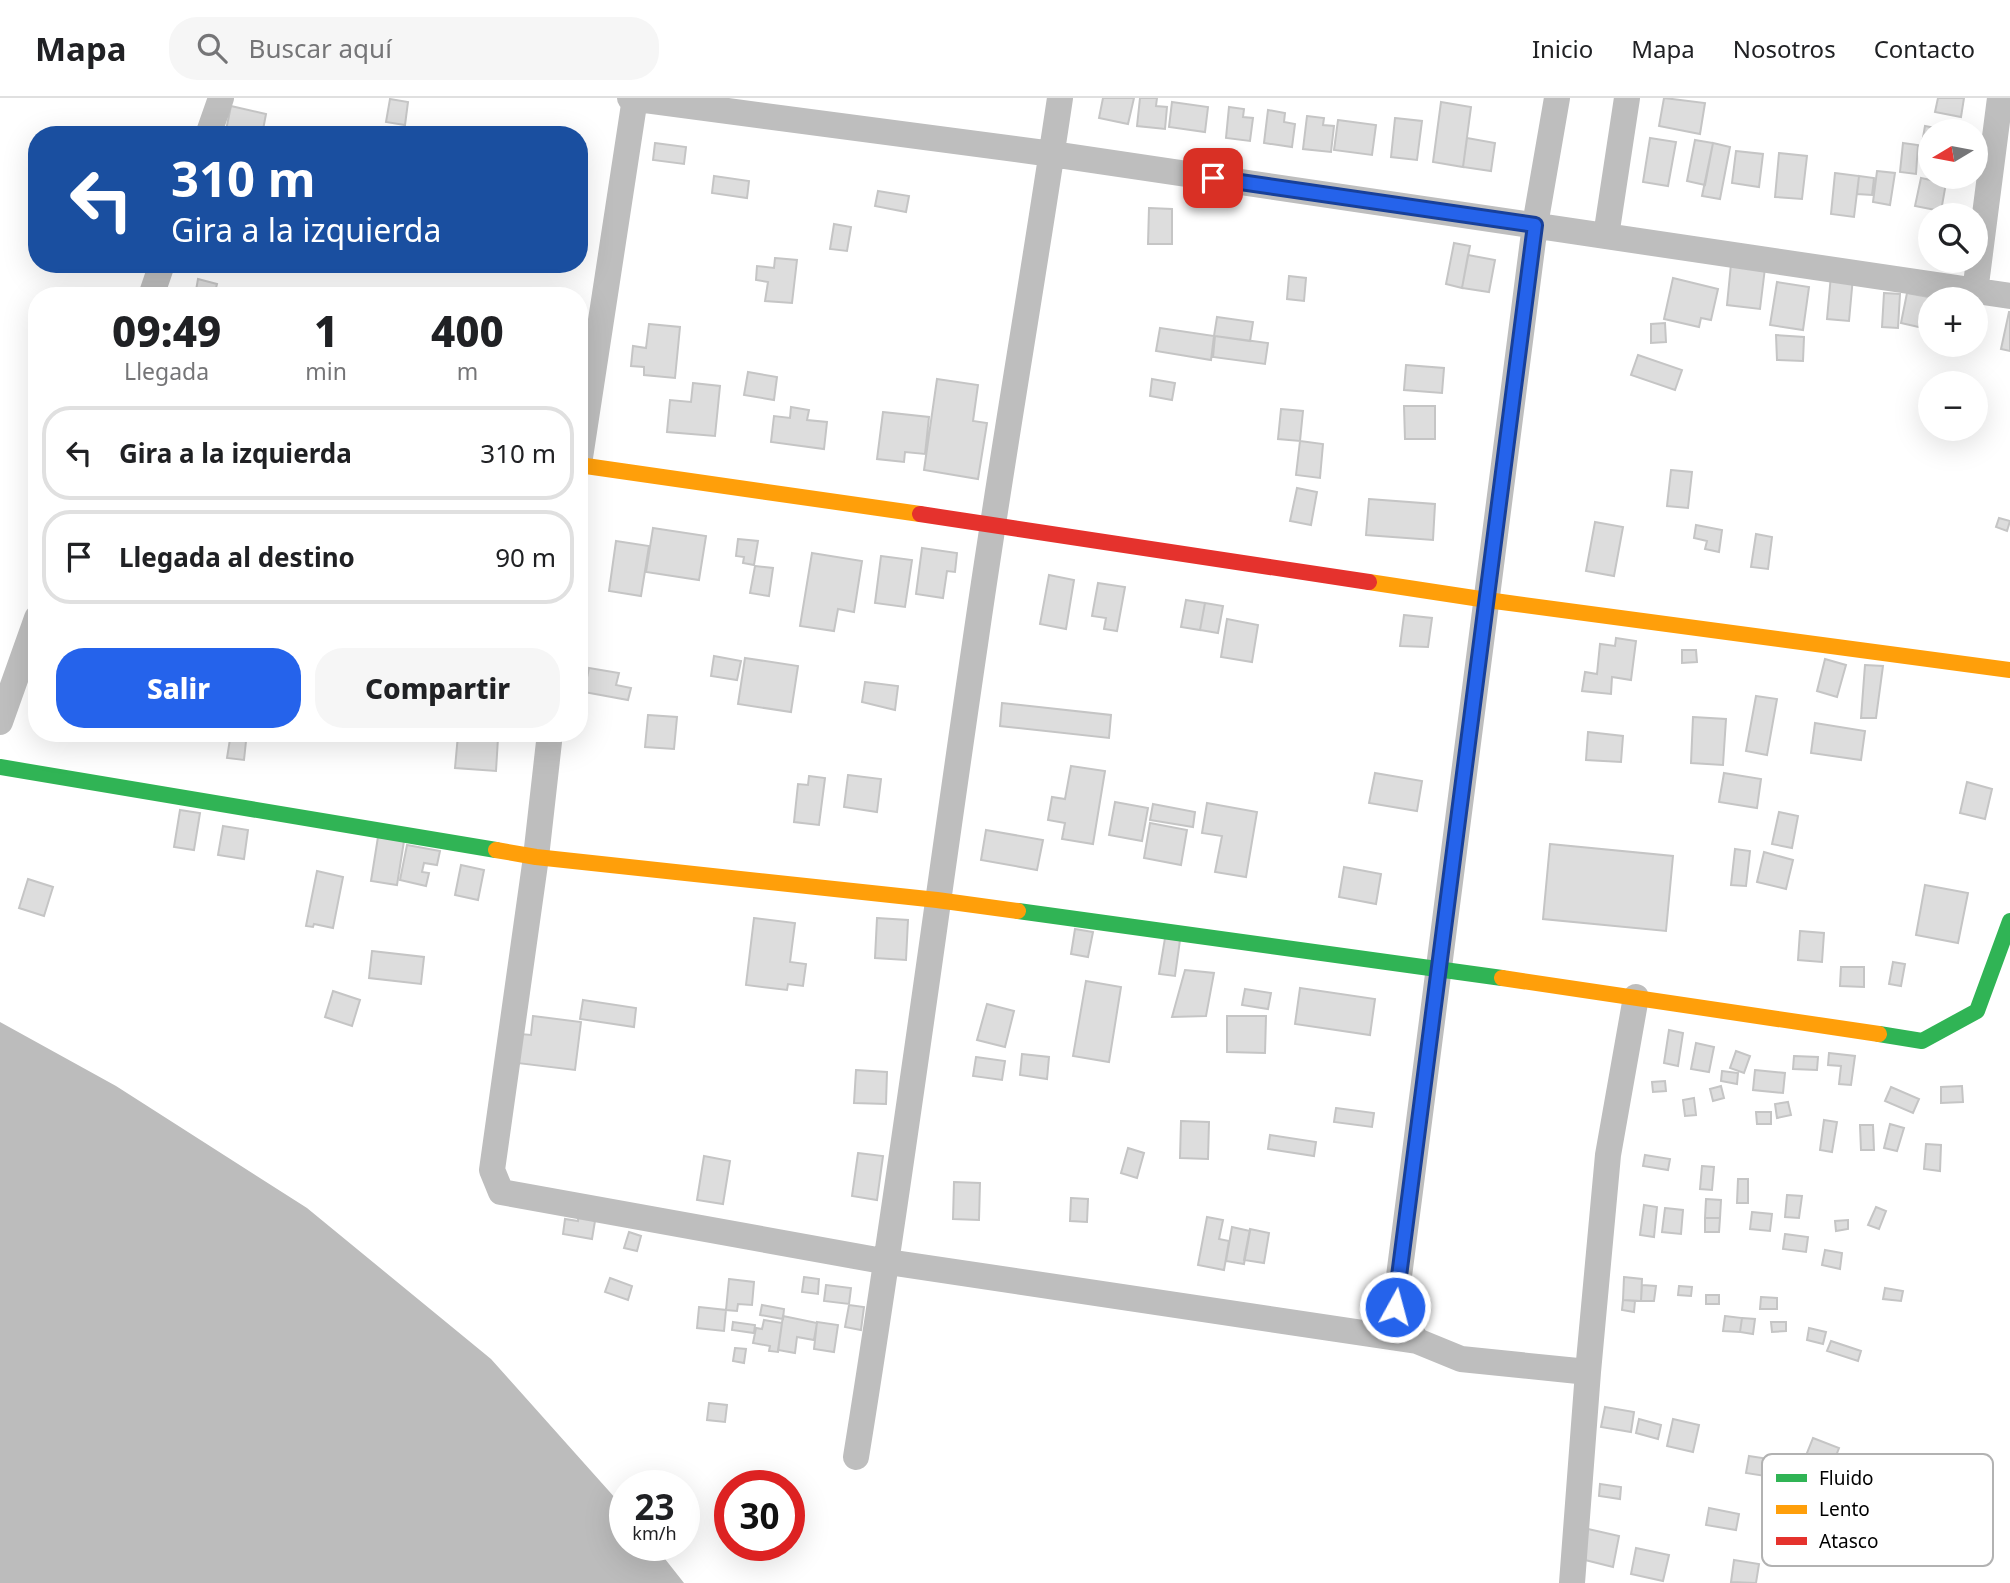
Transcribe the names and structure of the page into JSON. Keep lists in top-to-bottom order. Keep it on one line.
{"legend":["Fluido","Lento","Atasco"],"north":"left","page":{"header":"Mapa","search":"Buscar aquí","nav":["Inicio","Mapa","Nosotros","Contacto"],"map_buttons":["+","−"],"turn":["310 m","Gira a la izquierda"],"eta":["09:49","Llegada","1","min","400","m"],"list":[{"name":"Gira a la izquierda","value":"310 m"},{"name":"Llegada al destino","value":"90 m"}],"buttons":["Salir","Compartir"],"speed":"23 km/h","limit":"30"}}
